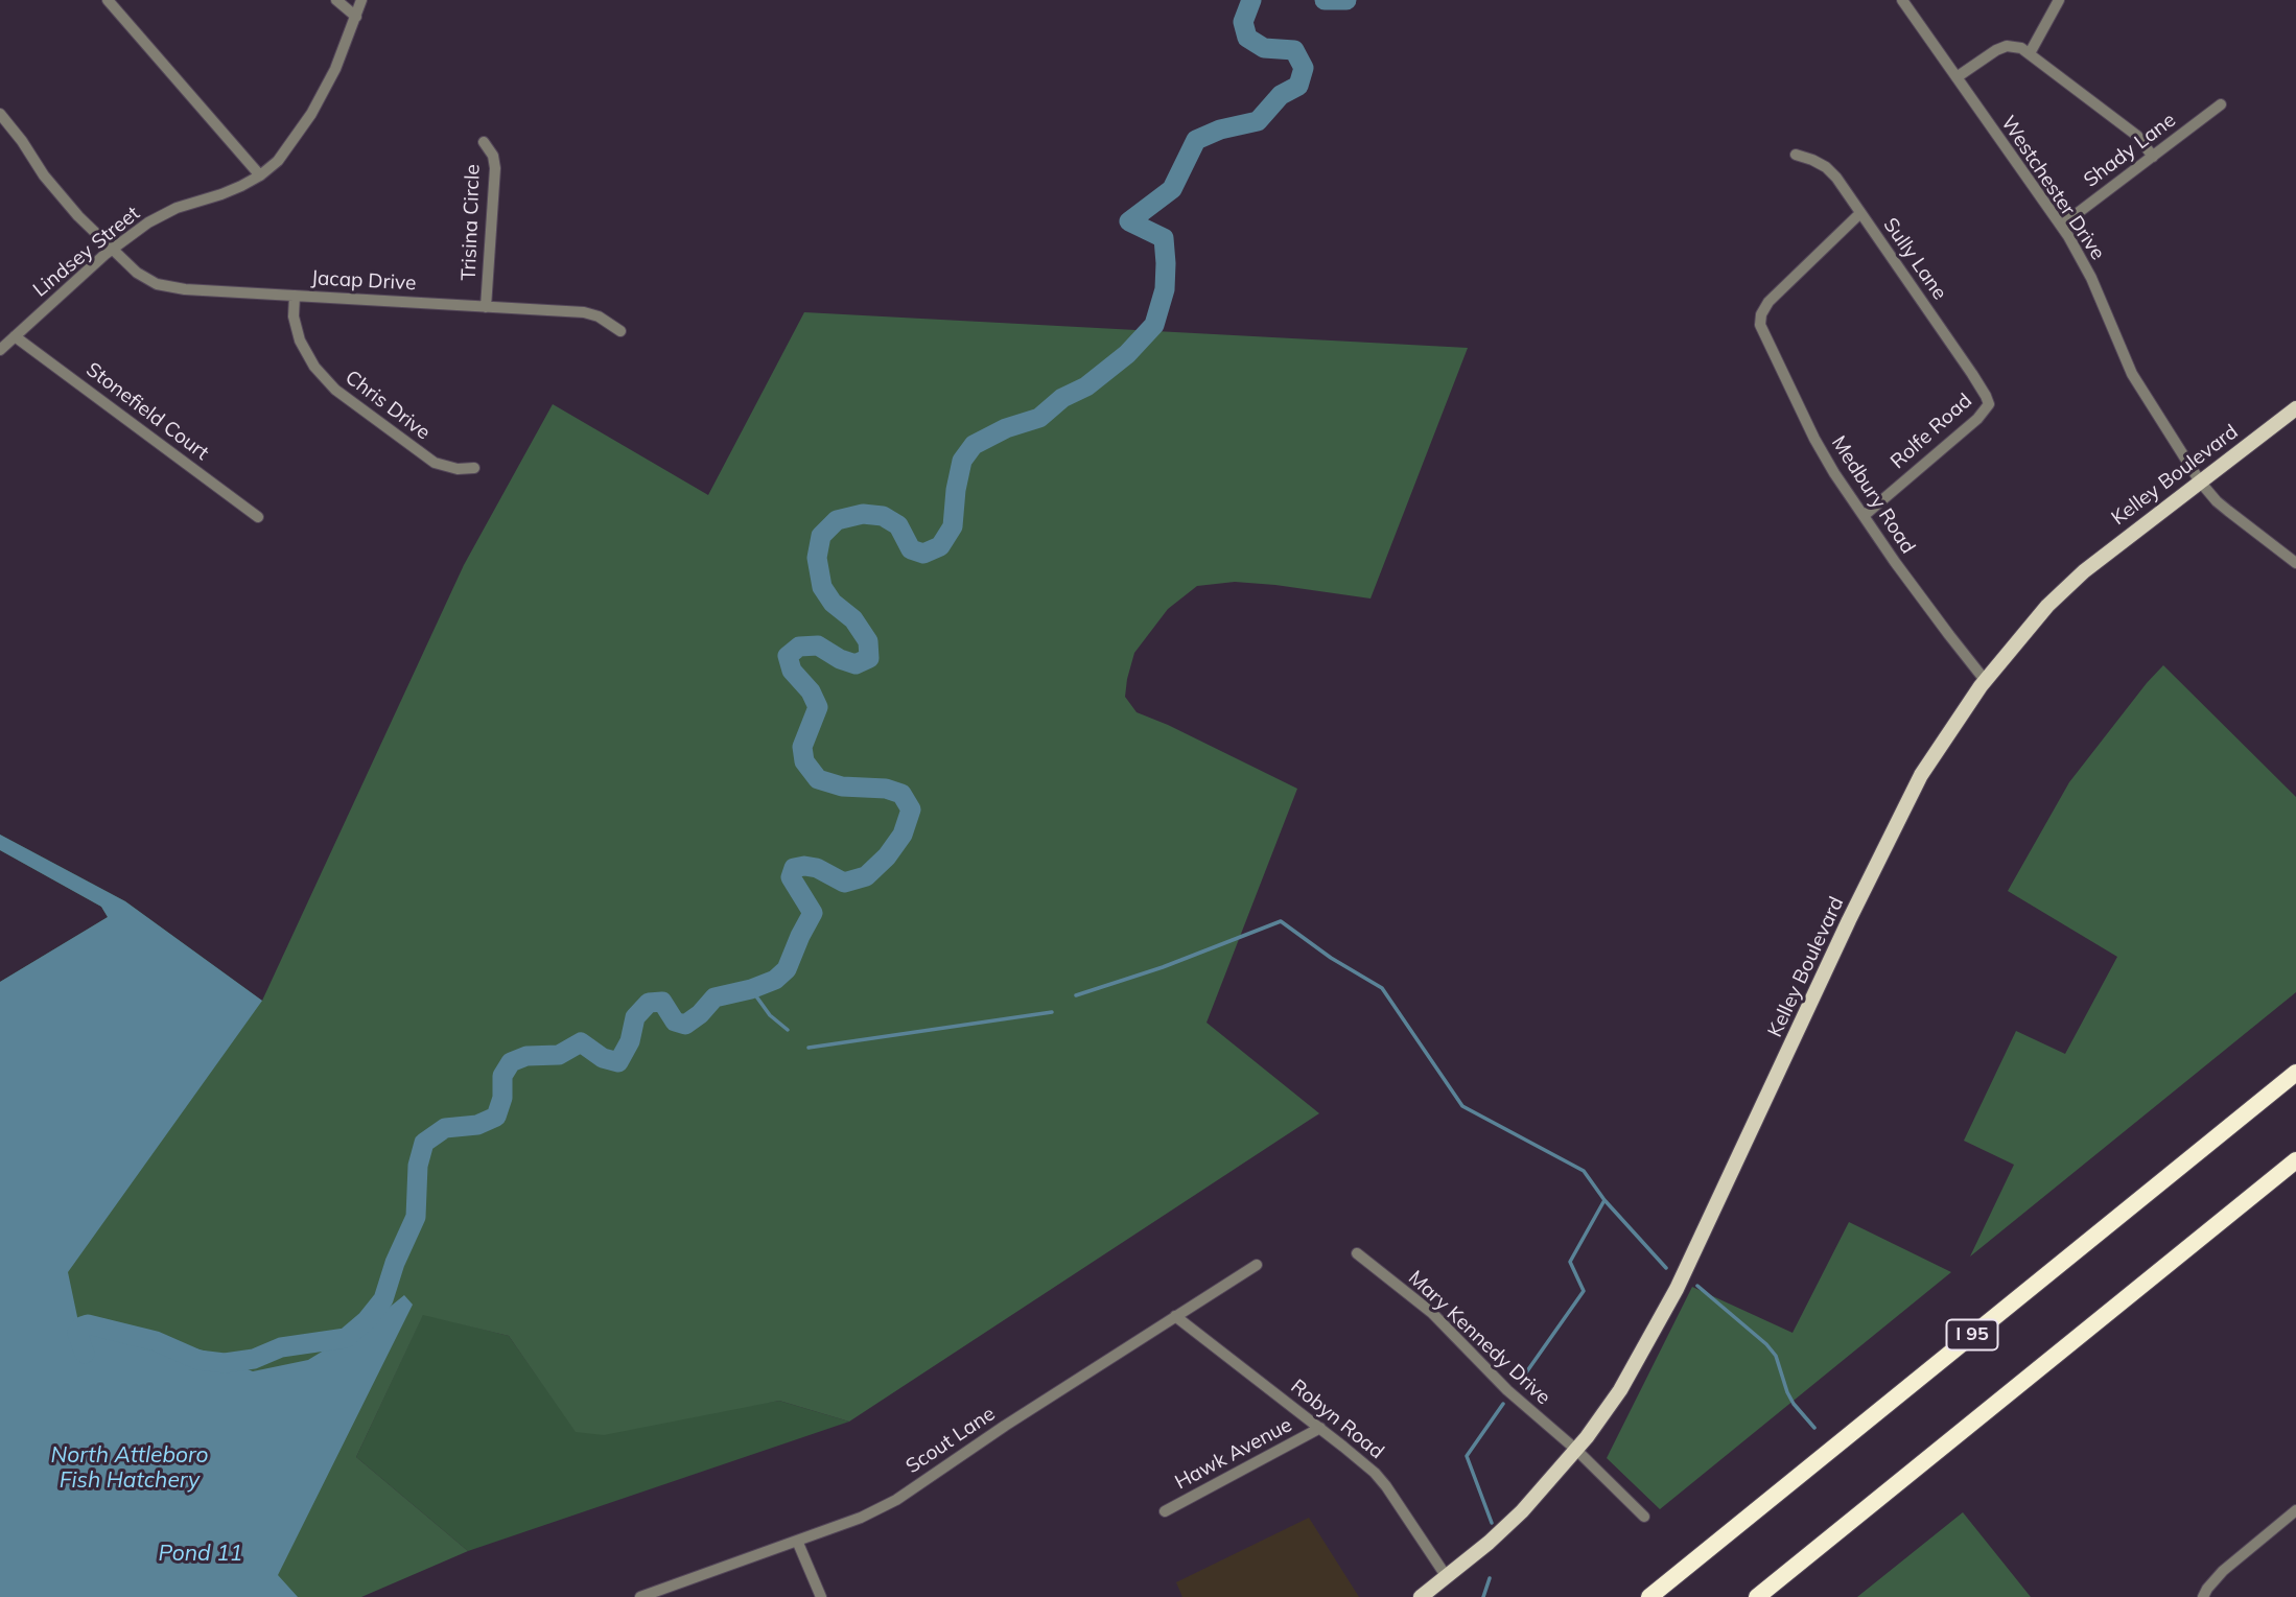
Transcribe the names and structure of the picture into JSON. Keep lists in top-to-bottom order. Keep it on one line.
{"streets":{"highway":["I 95"],"main road":["Kelley Boulevard"],"street":["Shady Lane","Westchester Drive","Trisina Circle","Lindsey Street","Sully Lane","Jacap Drive","Chris Drive","Stonefield Court","Rolfe Road","Medbury Road","Mary Kennedy Drive","Robyn Road","Scout Lane","Hawk Avenue"]},"crossings":[["Shady Lane","Westchester Drive"],["Westchester Drive","Kelley Boulevard"],["Trisina Circle","Jacap Drive"],["Lindsey Street","Jacap Drive"],["Lindsey Street","Stonefield Court"],["Sully Lane","Rolfe Road"],["Sully Lane","Medbury Road"],["Jacap Drive","Chris Drive"],["Rolfe Road","Medbury Road"],["Kelley Boulevard","Medbury Road"],["Kelley Boulevard","Mary Kennedy Drive"],["Kelley Boulevard","Robyn Road"],["Robyn Road","Scout Lane"],["Robyn Road","Hawk Avenue"]],"water":["North Attleboro Fish Hatchery","Pond 11"]}
